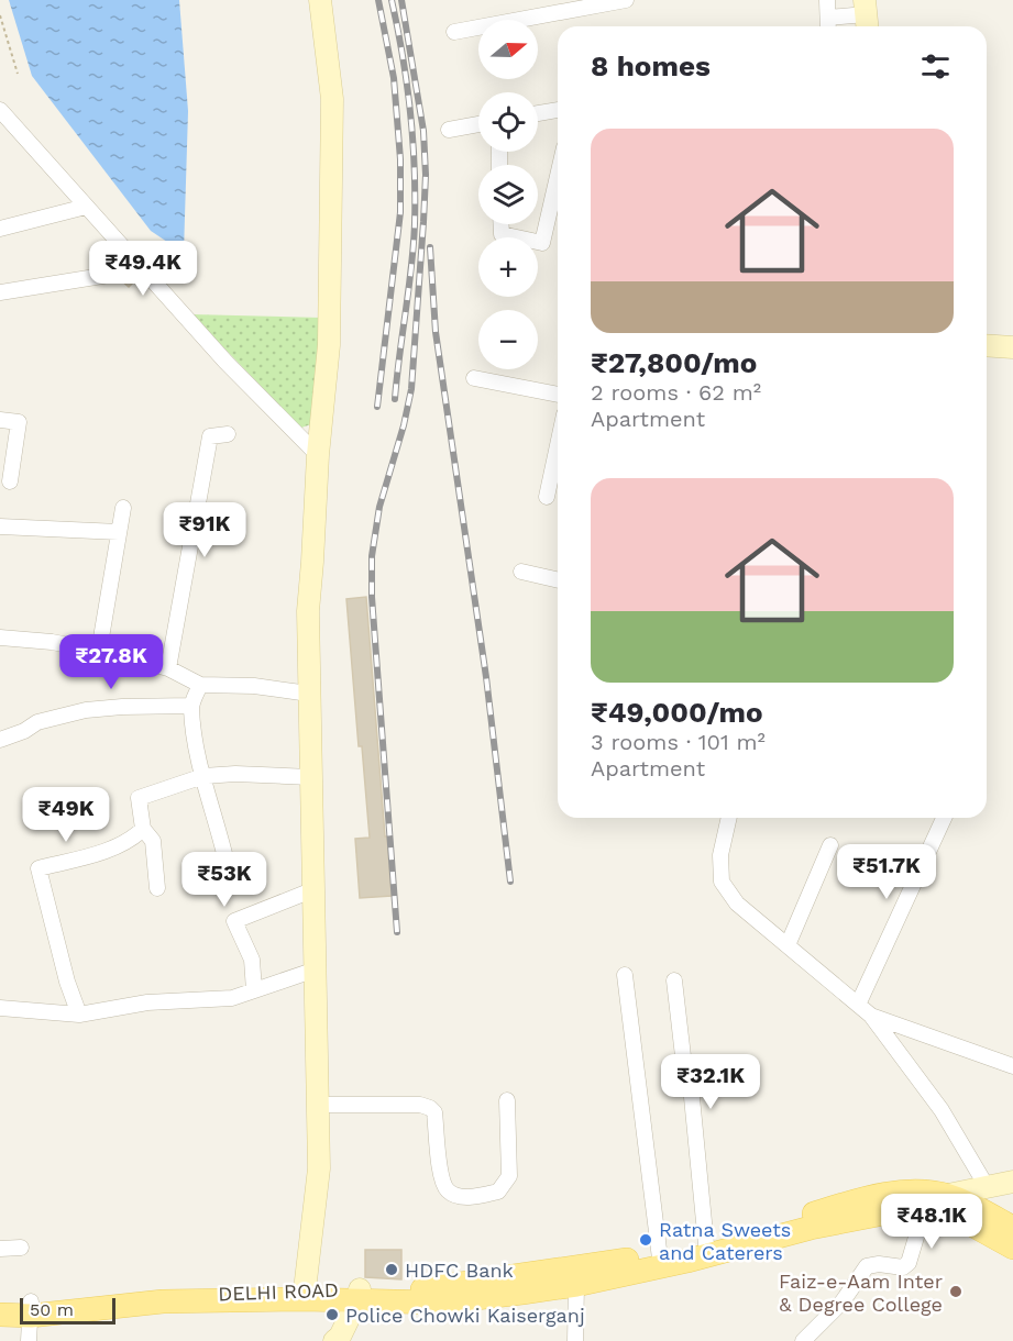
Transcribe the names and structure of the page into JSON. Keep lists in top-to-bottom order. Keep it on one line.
{"streets":{"main road":["DELHI ROAD"]},"places":["Ratna Sweets and Caterers","HDFC Bank","Faiz-e-Aam Inter & Degree College","Police Chowki Kaiserganj"],"scale_bar":"50 m","north":"right","page":{"map_buttons":["+","−"],"heading":"8 homes","list":[{"name":"₹27,800/mo","note":"2 rooms · 62 m² · Apartment"},{"name":"₹49,000/mo","note":"3 rooms · 101 m² · Apartment"}],"price":["₹49.4K","₹91K","₹27.8K","₹49K","₹51.7K","₹53K","₹32.1K","₹48.1K"],"scale":"50 m"}}
